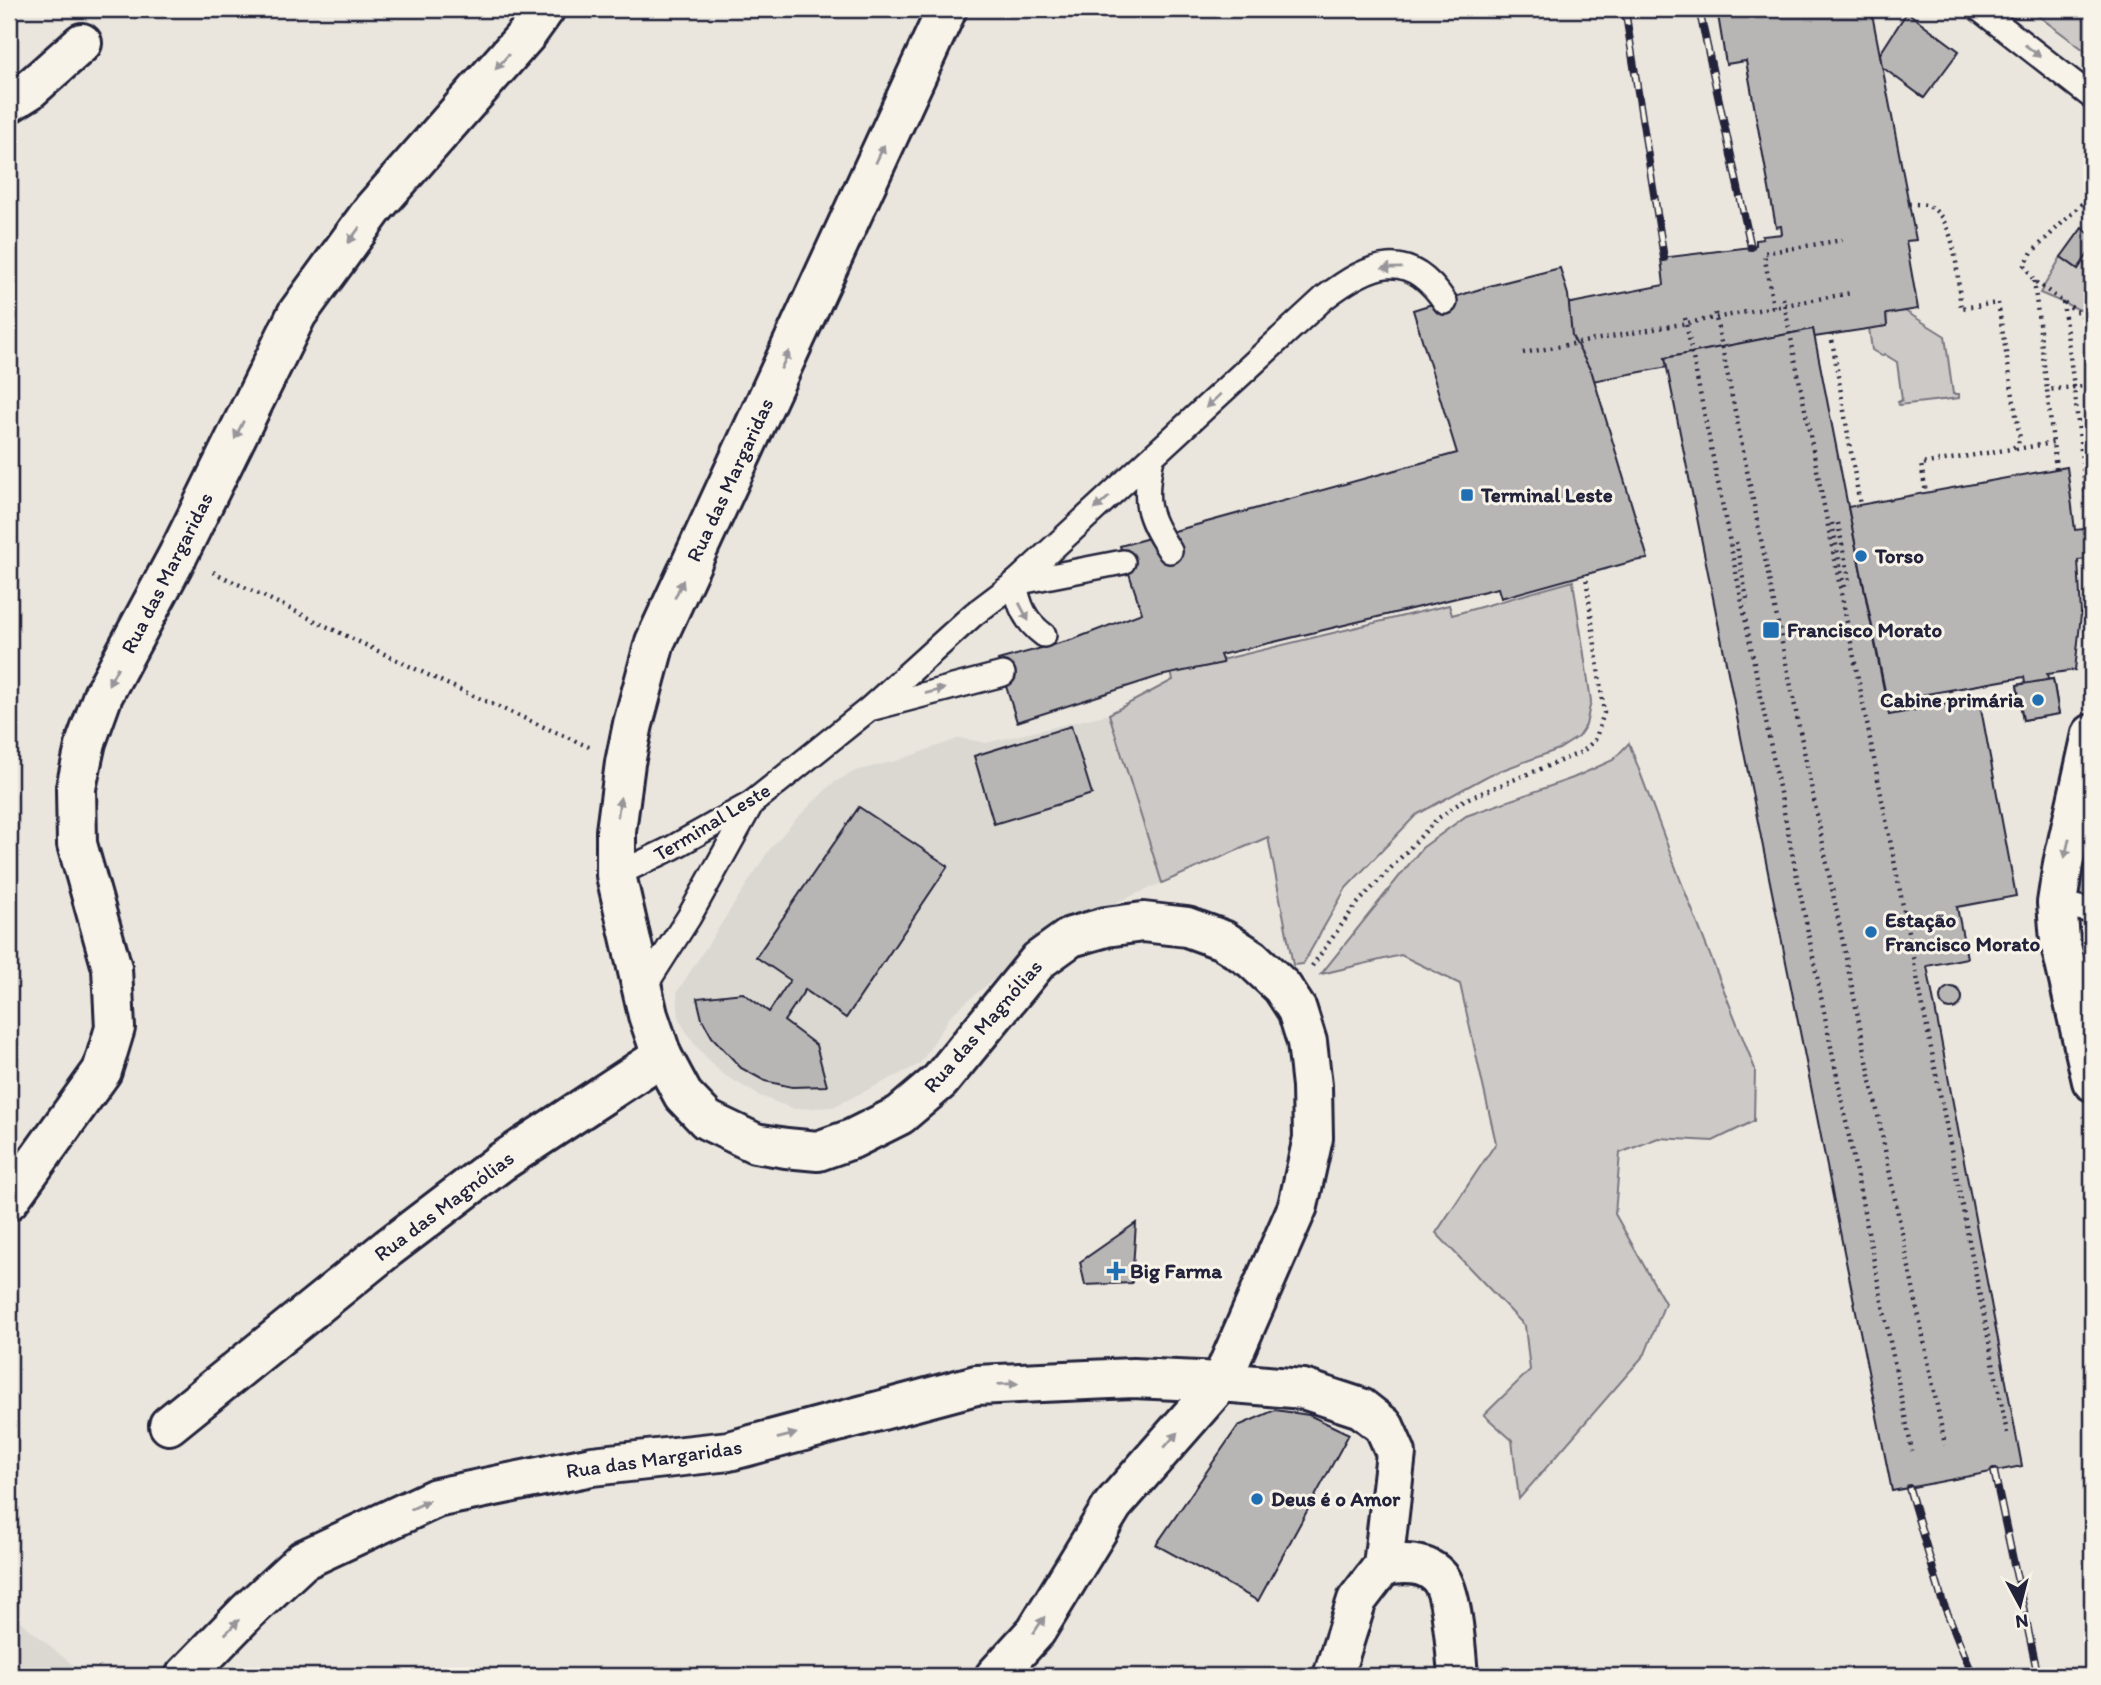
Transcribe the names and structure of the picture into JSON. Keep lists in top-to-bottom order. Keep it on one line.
{"streets":{"street":["Rua das Margaridas","Rua das Magnólias"],"lane":["Terminal Leste"]},"crossings":[["Rua das Margaridas","Terminal Leste"],["Rua das Margaridas","Rua das Magnólias"]],"places":{"transit":["Terminal Leste","Francisco Morato"],"other":["Torso","Cabine primária","Estação Francisco Morato","Deus é o Amor"],"health":["Big Farma"]},"north":"bottom"}
